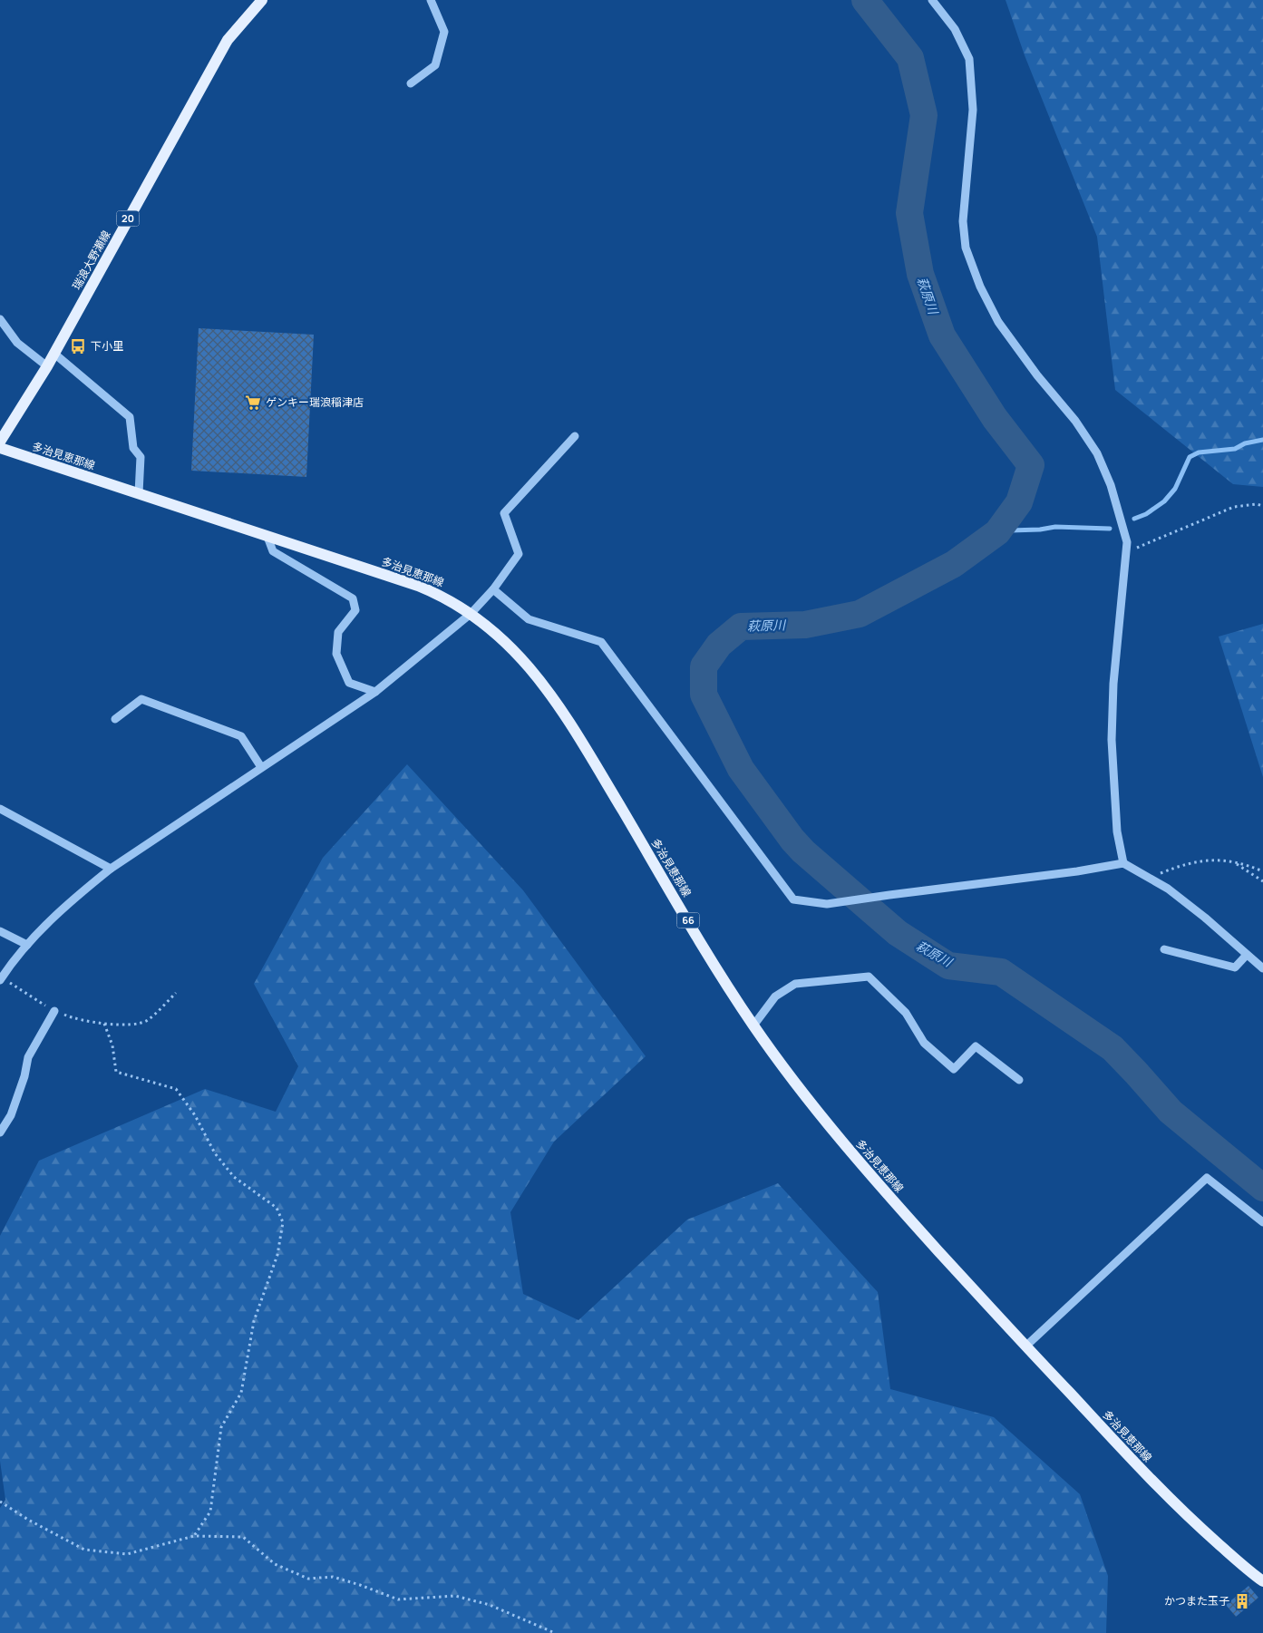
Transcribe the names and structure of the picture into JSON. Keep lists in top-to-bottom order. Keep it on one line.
{"streets":{"main road":["20","瑞浪大野瀬線","多治見恵那線","66"]},"water":["萩原川"],"places":{"bus stop":["下小里"],"supermarket":["ゲンキー瑞浪稲津店"],"building":["かつまた玉子"]}}
